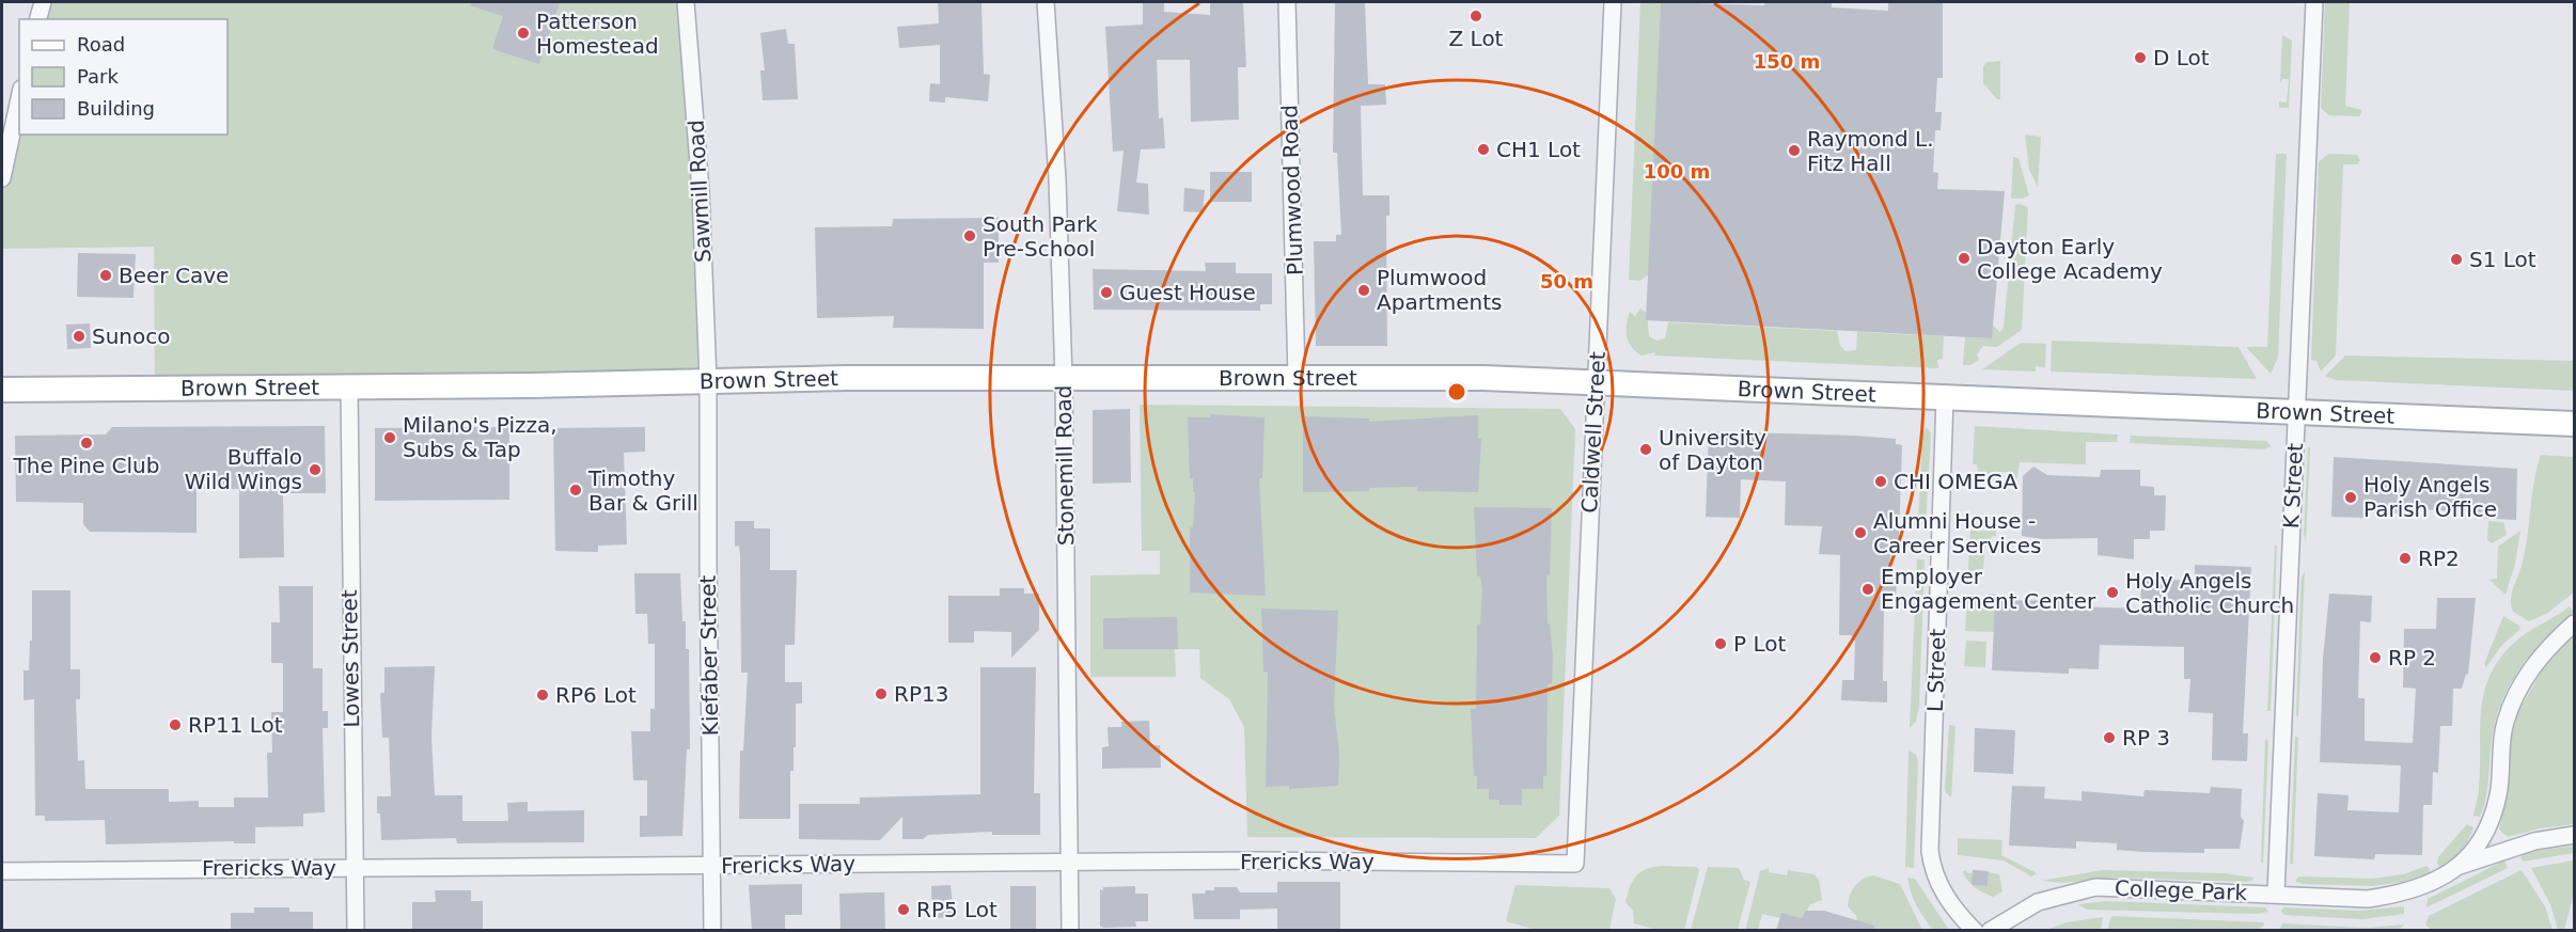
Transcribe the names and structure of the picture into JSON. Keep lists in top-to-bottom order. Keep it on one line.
{"streets":{"street":["Plumwood Road","Sawmill Road","Brown Street","Caldwell Street","Stonemill Road","K Street","Kiefaber Street","Lowes Street","L Street","Frericks Way","College Park"]},"crossings":[["Plumwood Road","Brown Street"],["Sawmill Road","Brown Street"],["Sawmill Road","Kiefaber Street"],["Brown Street","Caldwell Street"],["Brown Street","Stonemill Road"],["Brown Street","K Street"],["Brown Street","Kiefaber Street"],["Brown Street","Lowes Street"],["Brown Street","L Street"],["Caldwell Street","Frericks Way"],["Stonemill Road","Frericks Way"],["K Street","College Park"],["Kiefaber Street","Frericks Way"],["Lowes Street","Frericks Way"]],"places":["Z Lot","Patterson Homestead","D Lot","CH1 Lot","Raymond L. Fitz Hall","South Park Pre-School","Dayton Early College Academy","S1 Lot","Beer Cave","Plumwood Apartments","Guest House","Sunoco","Milano's Pizza, Subs & Tap","The Pine Club","University of Dayton","Buffalo Wild Wings","CHI OMEGA","Timothy Bar & Grill","Holy Angels Parish Office","Alumni House - Career Services","RP2","Employer Engagement Center","Holy Angels Catholic Church","P Lot","RP 2","RP13","RP6 Lot","RP11 Lot","RP 3","RP5 Lot"],"legend":["Road","Park","Building"],"rings":["150 m","100 m","50 m"]}
